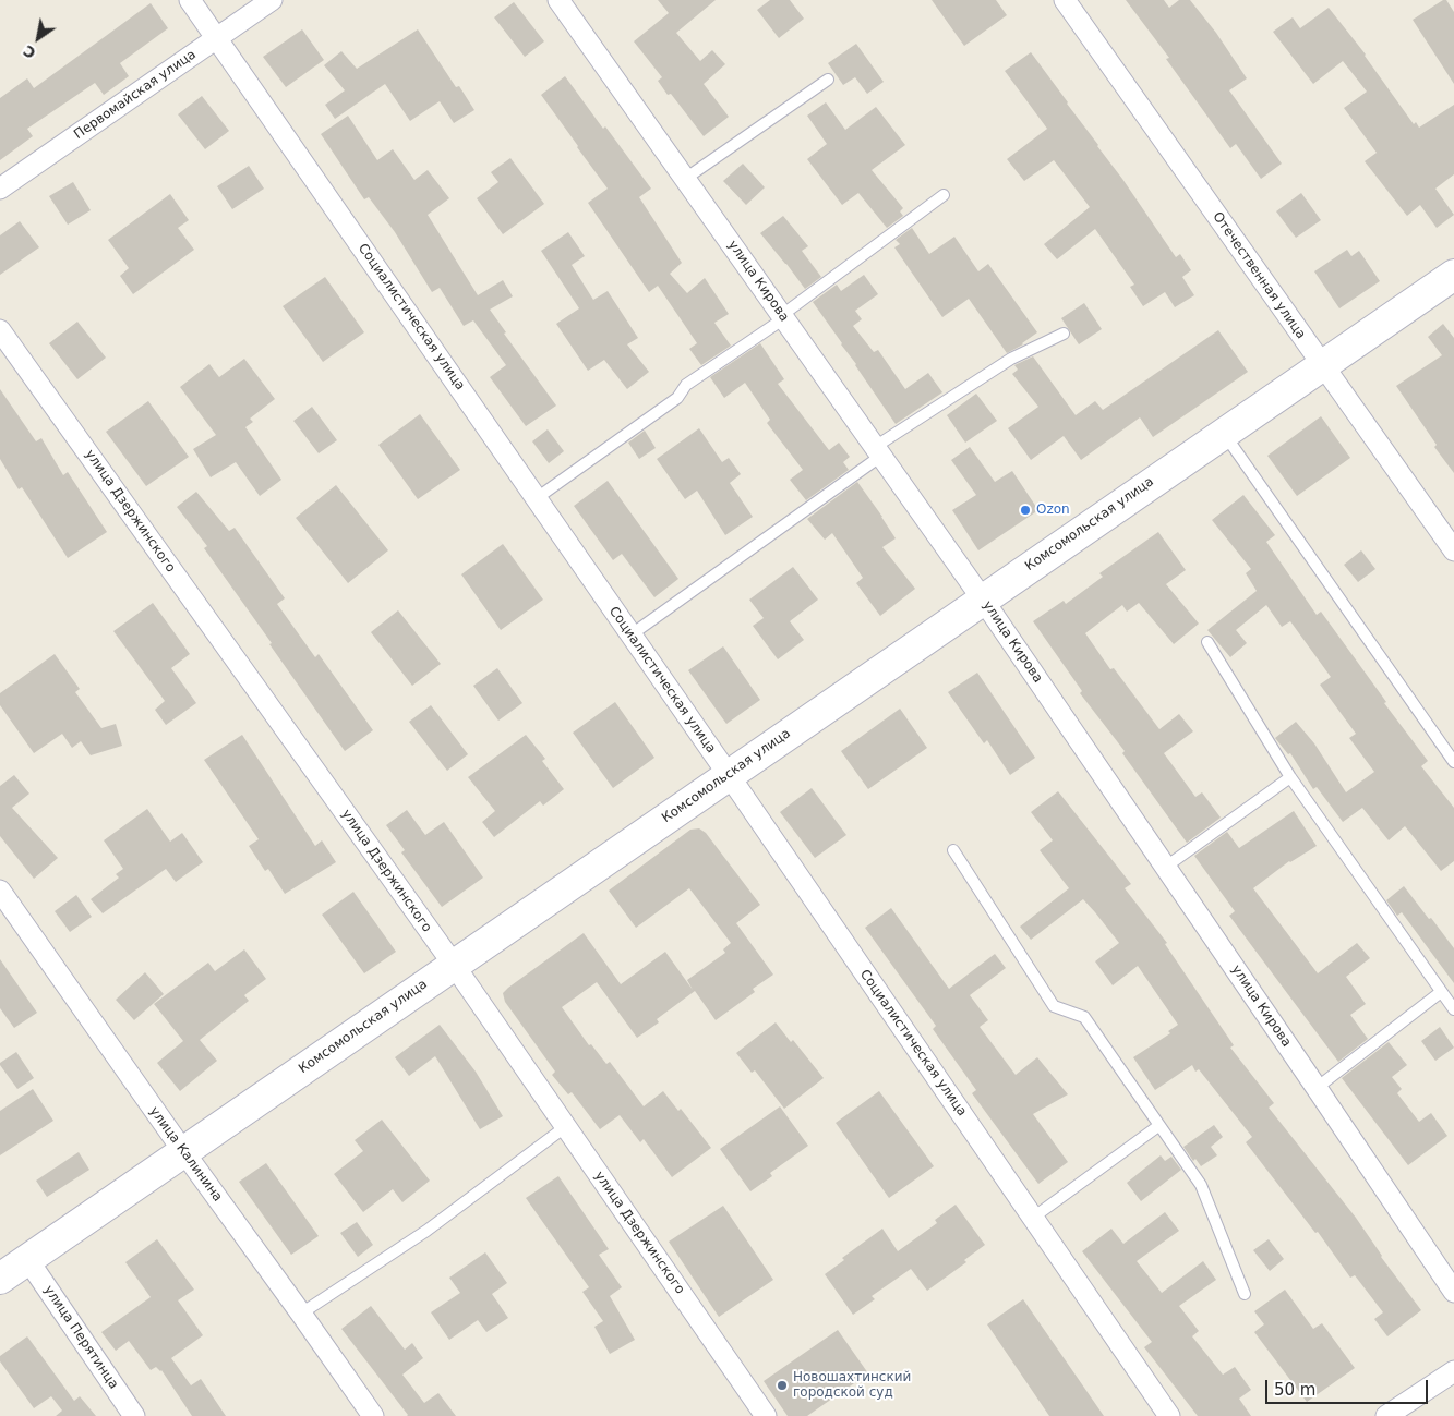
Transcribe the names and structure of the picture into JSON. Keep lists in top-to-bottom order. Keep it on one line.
{"streets":{"main road":["Комсомольская улица"],"street":["Первомайская улица","Отечественная улица","улица Кирова","Социалистическая улица","улица Дзержинского","улица Калинина","улица Перятинца"]},"crossings":[["Первомайская улица","Социалистическая улица"],["Отечественная улица","Комсомольская улица"],["улица Кирова","Комсомольская улица"],["Социалистическая улица","Комсомольская улица"],["улица Дзержинского","Комсомольская улица"],["Комсомольская улица","улица Калинина"],["Комсомольская улица","улица Перятинца"]],"places":["Ozon","Новошахтинский городской суд"],"scale_bar":"50 m","north":"bottom left"}
